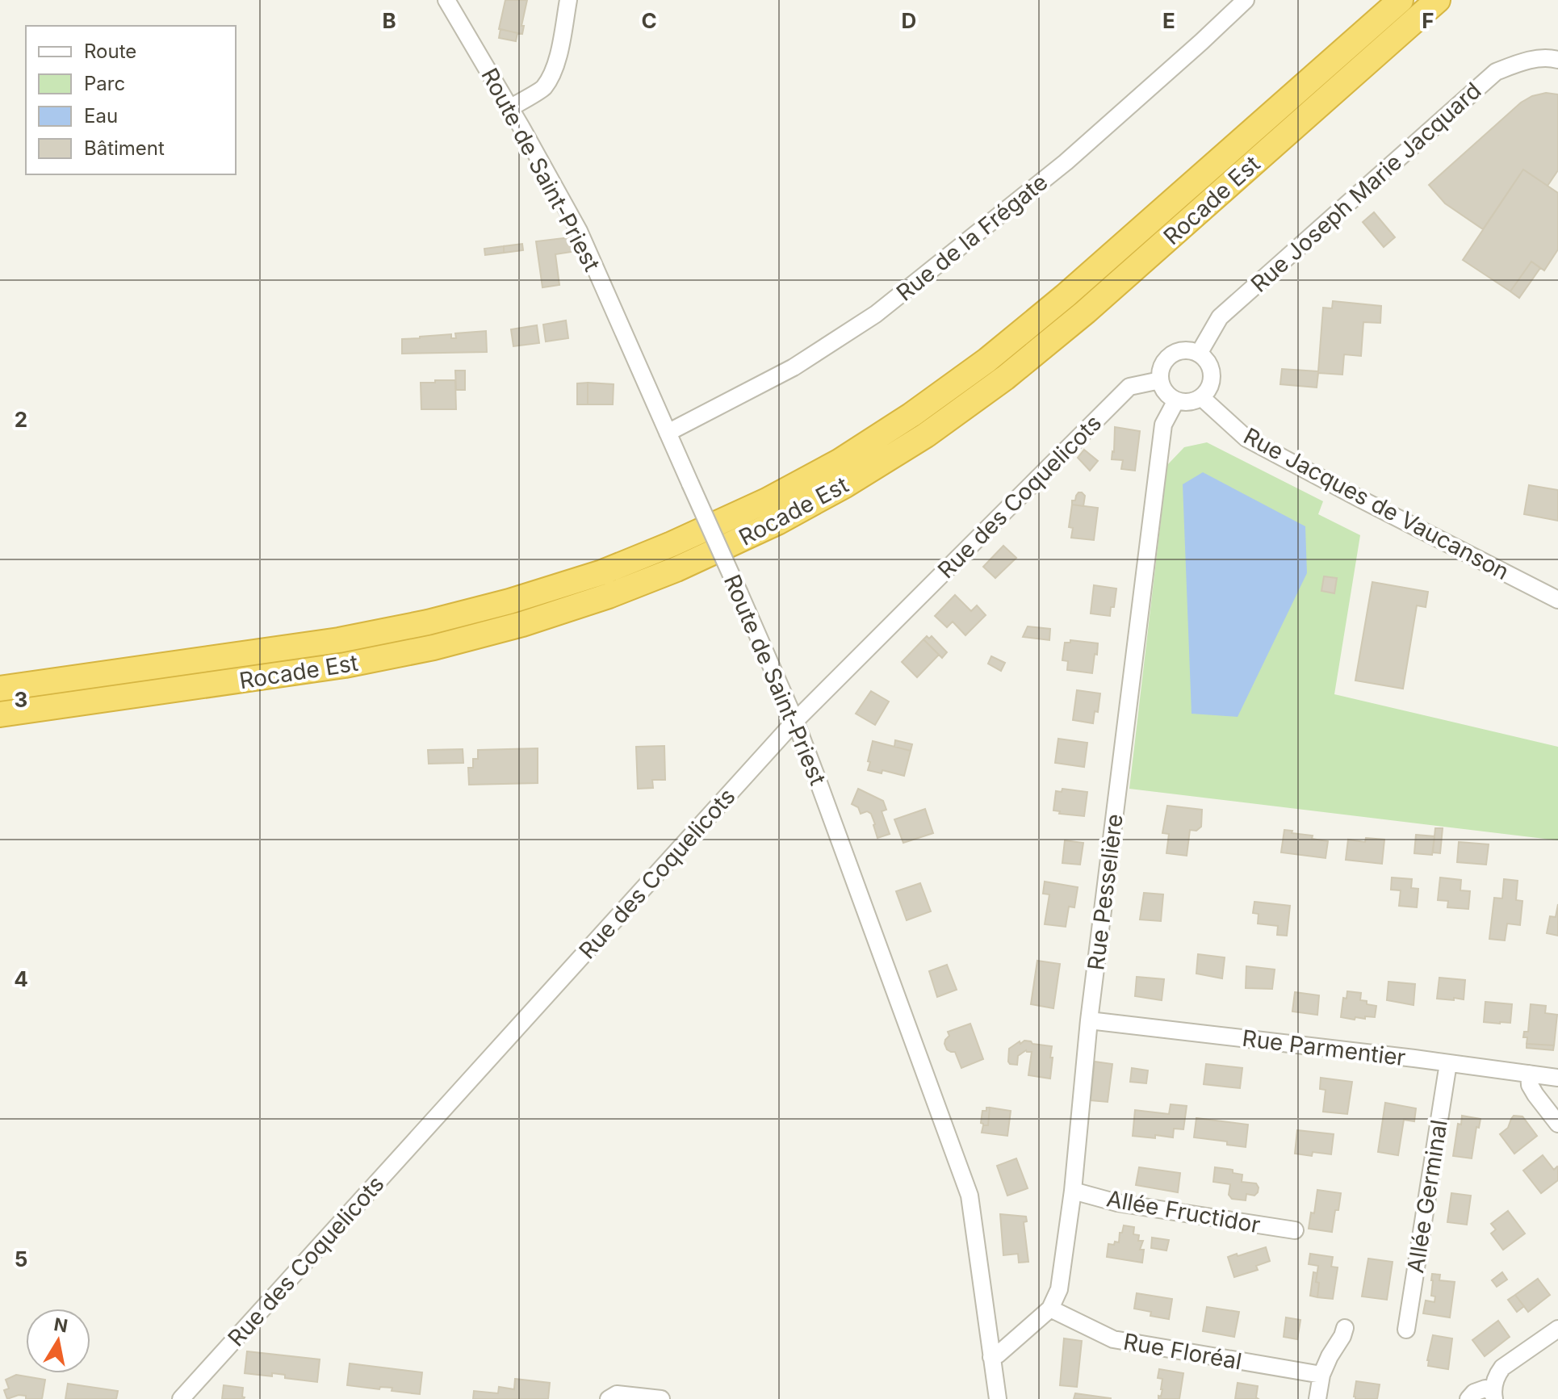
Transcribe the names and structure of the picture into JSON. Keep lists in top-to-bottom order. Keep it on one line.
{"streets":{"highway":["Rocade Est"],"street":["Route de Saint-Priest","Rue Joseph Marie Jacquard","Rue de la Frégate","Rue des Coquelicots","Rue Jacques de Vaucanson","Rue Pesselière","Rue Parmentier","Allée Germinal","Allée Fructidor","Rue Floréal"]},"crossings":[["Route de Saint-Priest","Rue de la Frégate"],["Route de Saint-Priest","Rue des Coquelicots"],["Route de Saint-Priest","Rue Pesselière"],["Rue Joseph Marie Jacquard","Rue des Coquelicots"],["Rue Joseph Marie Jacquard","Rue Jacques de Vaucanson"],["Rue Joseph Marie Jacquard","Rue Pesselière"],["Rue des Coquelicots","Rue Jacques de Vaucanson"],["Rue des Coquelicots","Rue Pesselière"],["Rue Jacques de Vaucanson","Rue Pesselière"],["Rue Pesselière","Rue Parmentier"],["Rue Pesselière","Allée Fructidor"],["Rue Pesselière","Rue Floréal"],["Rue Parmentier","Allée Germinal"]],"legend":["Route","Parc","Eau","Bâtiment"],"north":"top","grid":{"columns":["B","C","D","E","F"],"rows":["2","3","4","5"]}}
